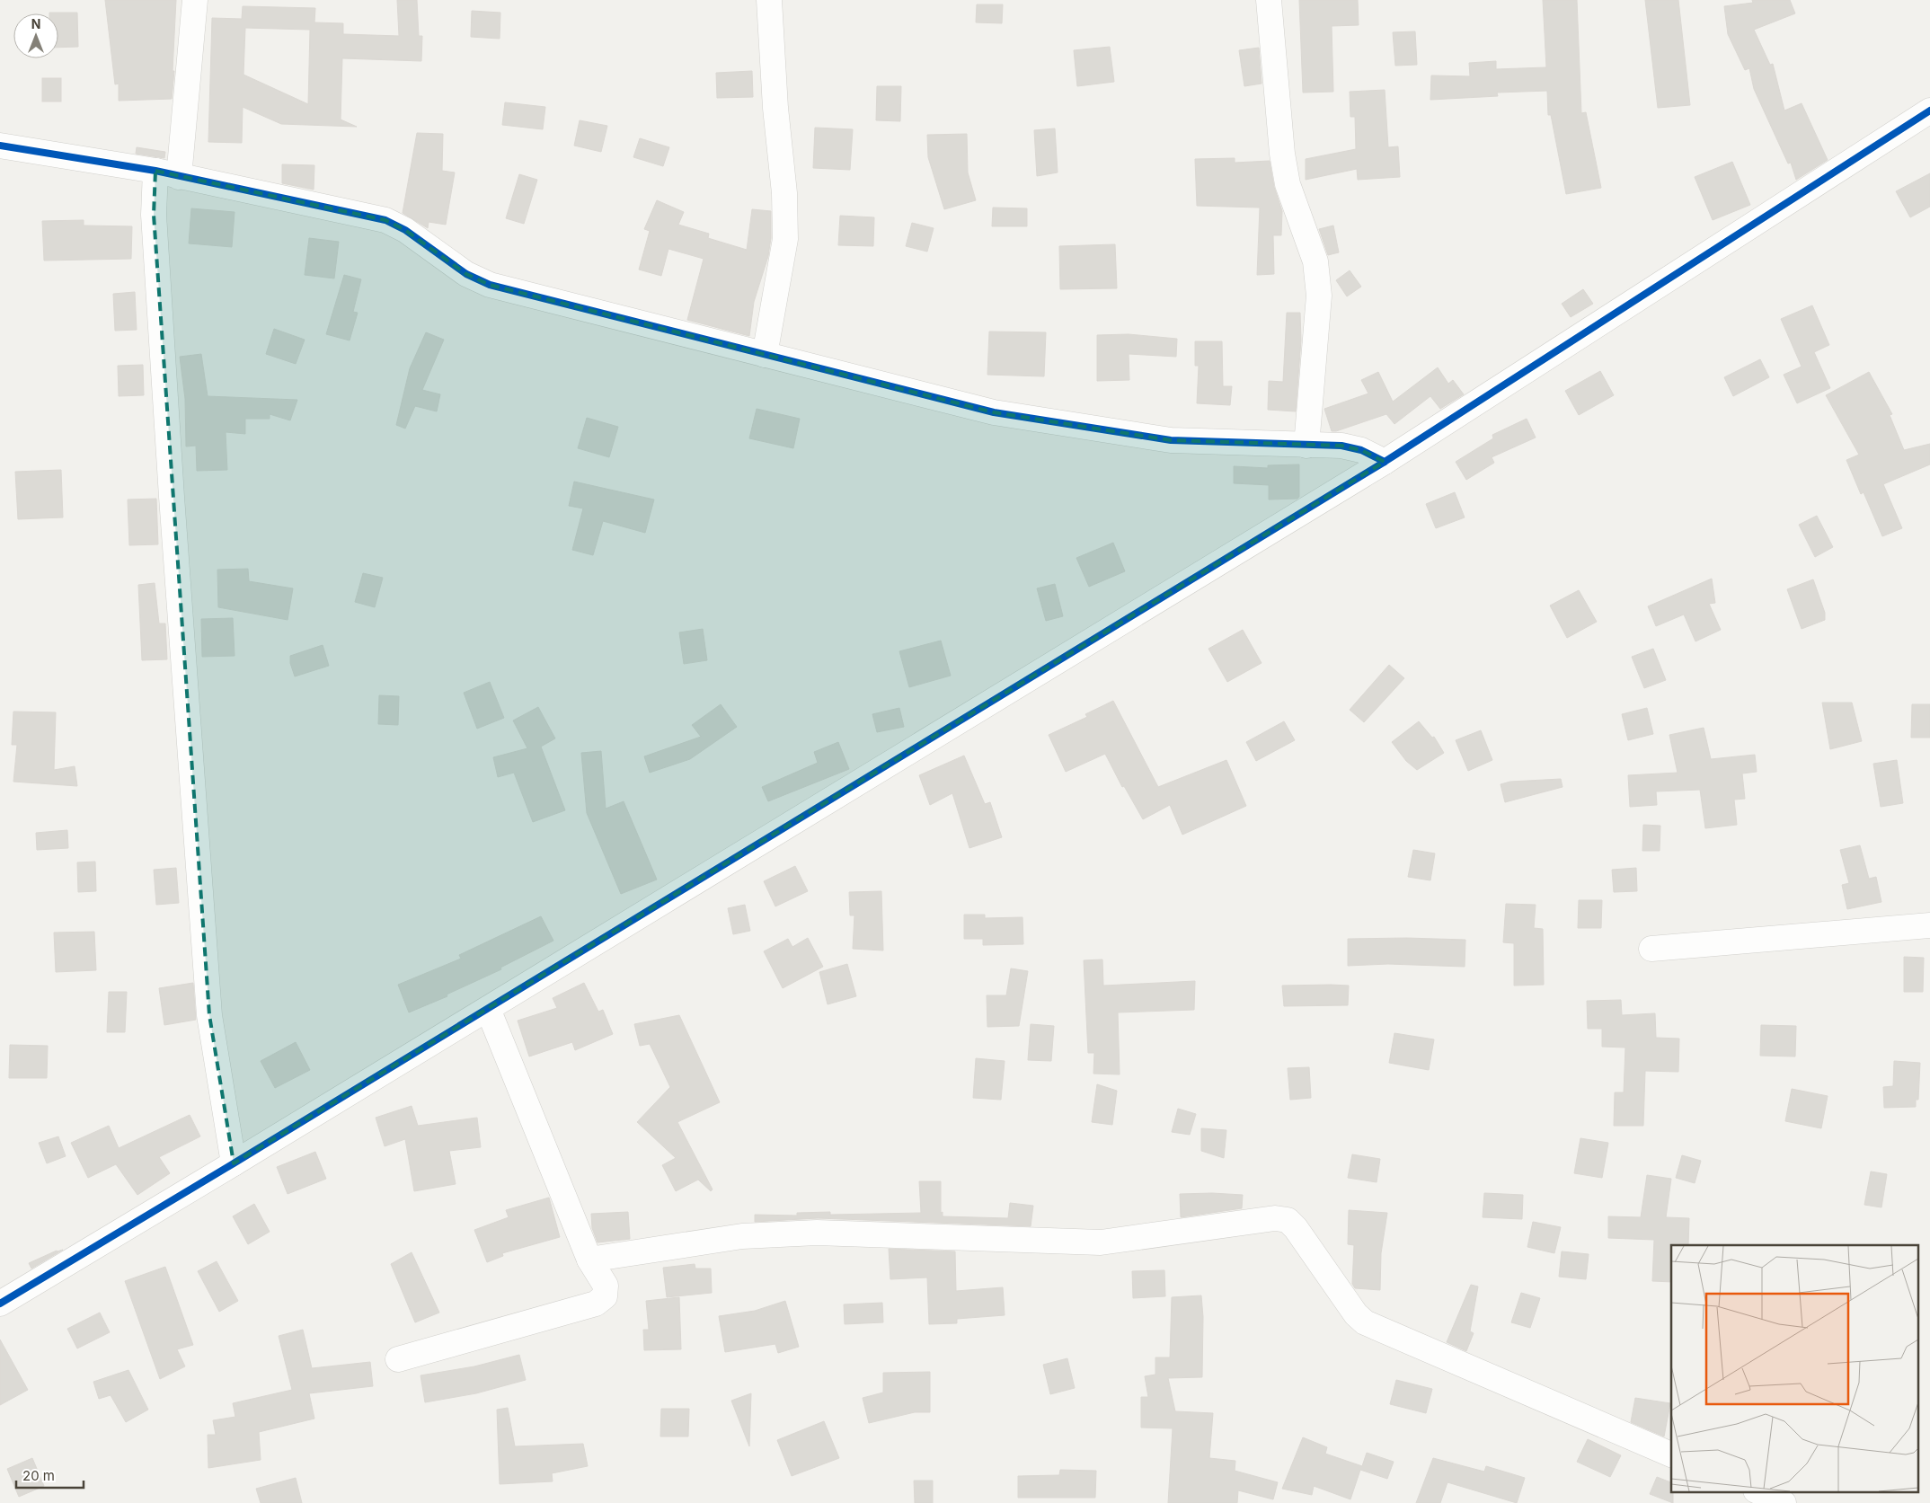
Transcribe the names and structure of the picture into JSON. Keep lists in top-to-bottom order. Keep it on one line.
{"scale_bar":"20 m","north":"top"}
